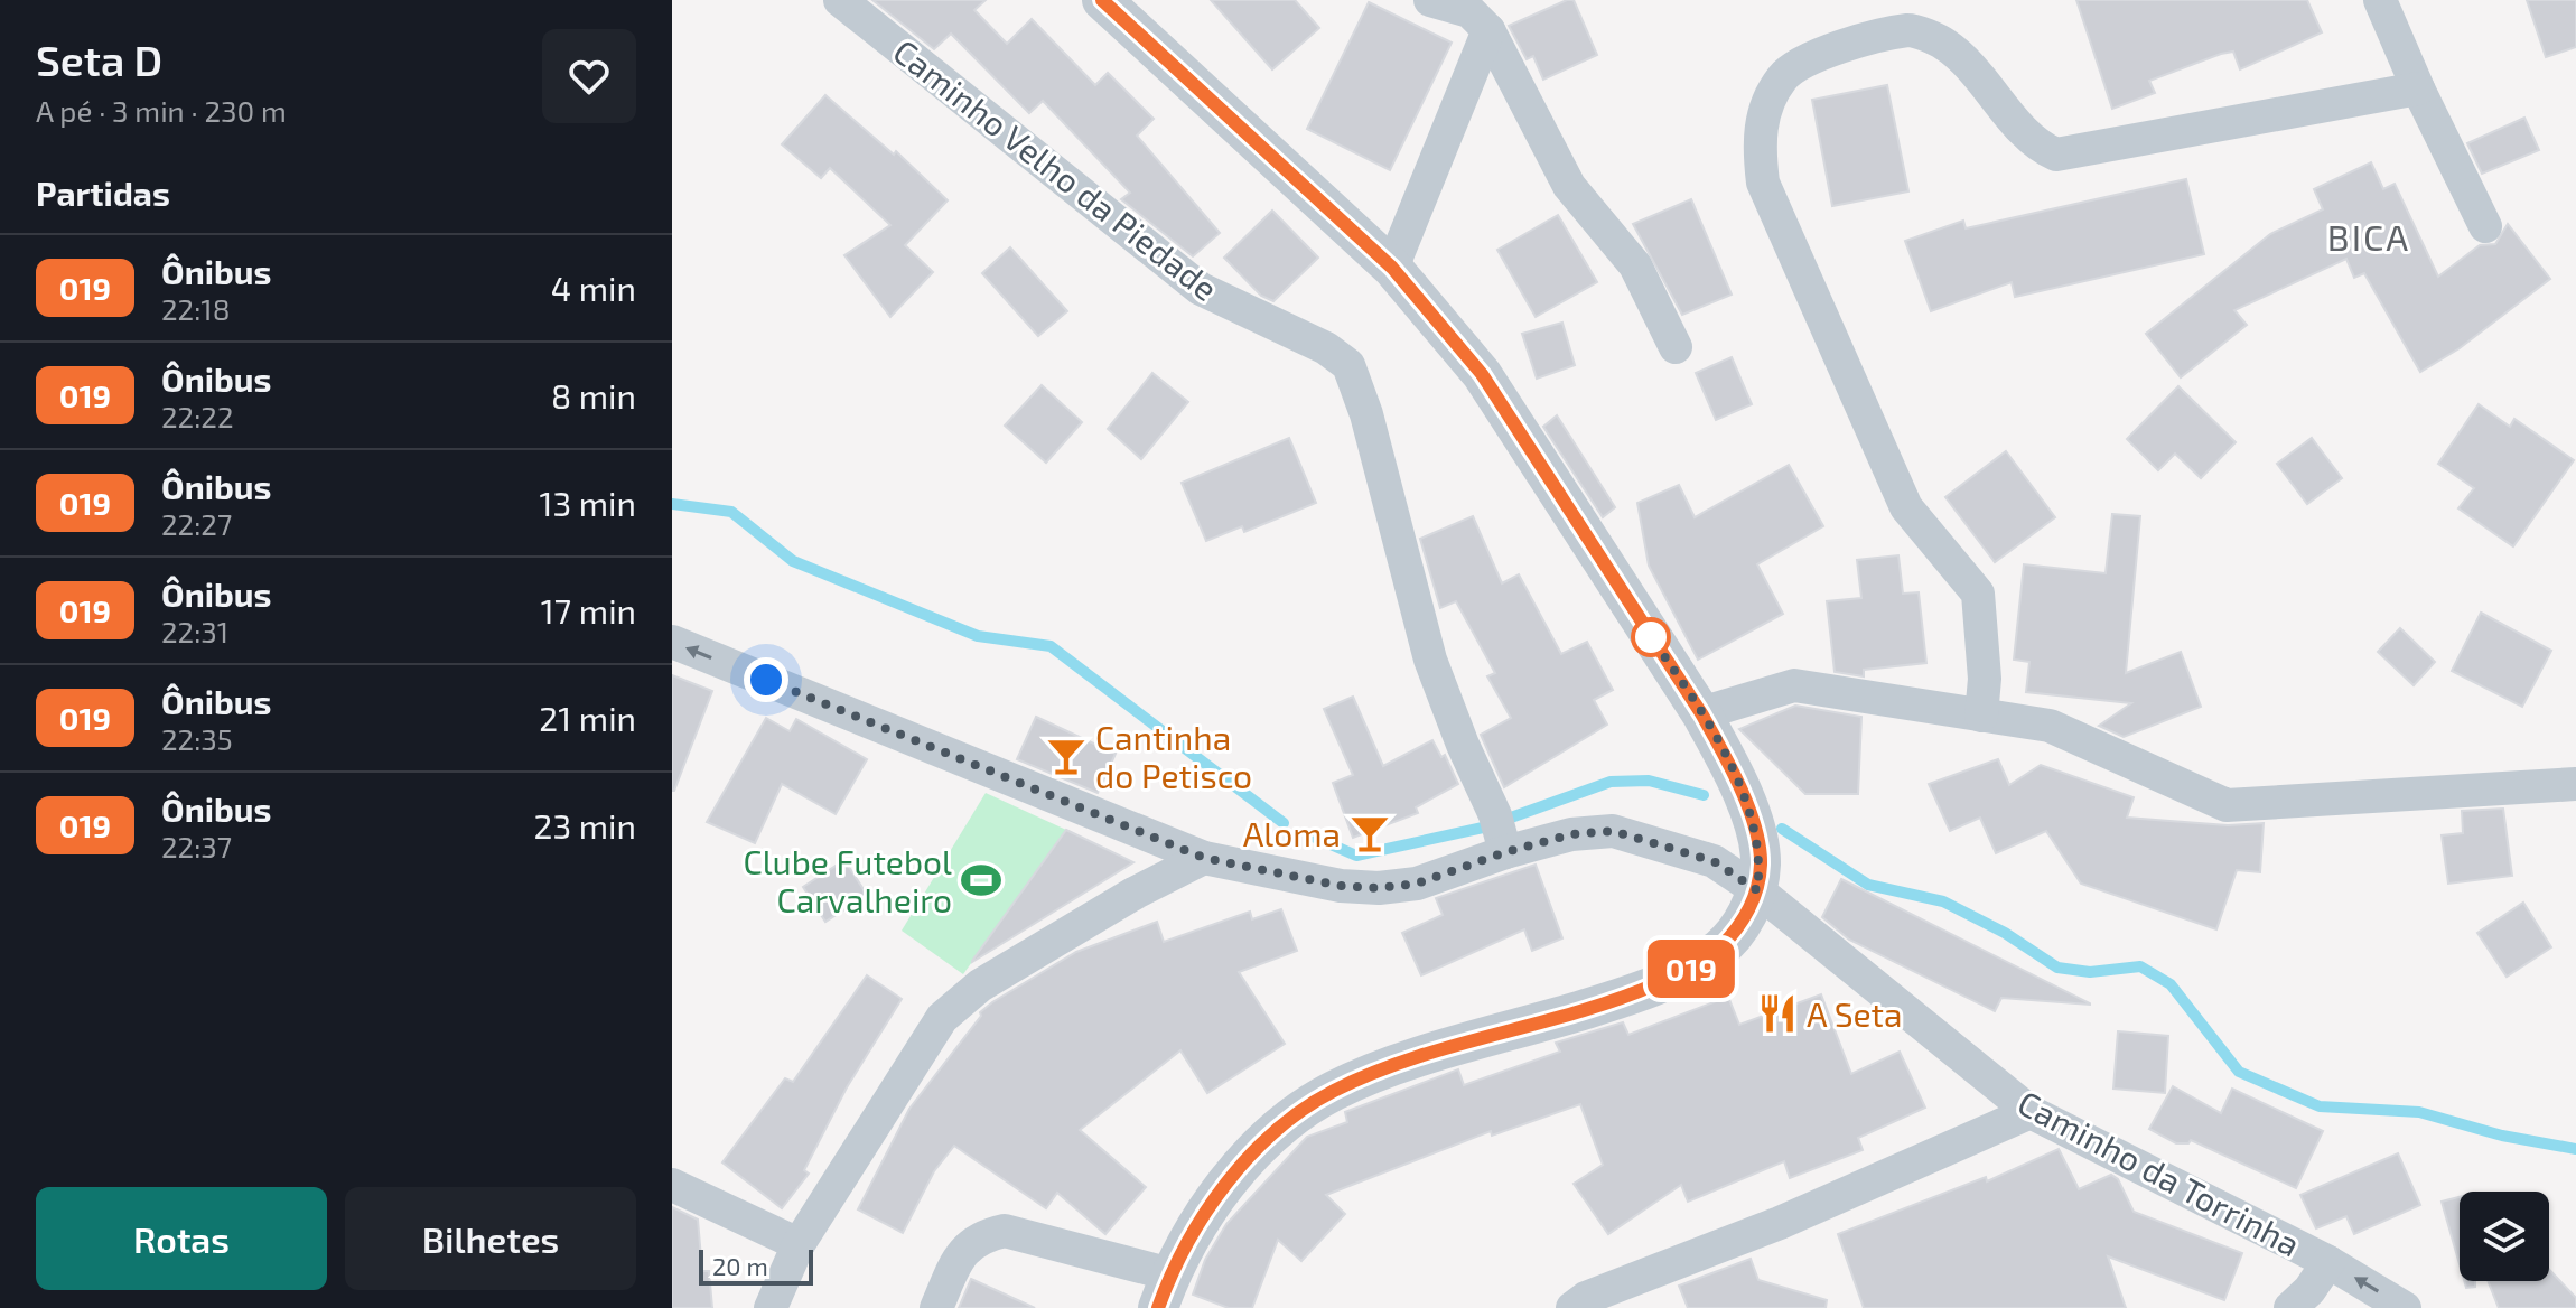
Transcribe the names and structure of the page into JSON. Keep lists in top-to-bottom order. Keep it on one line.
{"streets":{"street":["Caminho Velho da Piedade","Caminho da Torrinha"]},"crossings":[["Caminho Velho da Piedade","Caminho da Torrinha"]],"districts":["BICA"],"places":{"bar":["Cantinha do Petisco","Aloma"],"sports":["Clube Futebol Carvalheiro"],"restaurant":["A Seta"]},"lines":["bus line 019"],"scale_bar":"20 m","page":{"heading":[["Seta D","A pé · 3 min · 230 m"],"Partidas"],"on_map":"019","list":[{"mark":"019","name":"Ônibus","note":"22:18","value":"4 min"},{"mark":"019","name":"Ônibus","note":"22:22","value":"8 min"},{"mark":"019","name":"Ônibus","note":"22:27","value":"13 min"},{"mark":"019","name":"Ônibus","note":"22:31","value":"17 min"},{"mark":"019","name":"Ônibus","note":"22:35","value":"21 min"},{"mark":"019","name":"Ônibus","note":"22:37","value":"23 min"}],"buttons":["Rotas","Bilhetes"],"scale":"20 m"}}
